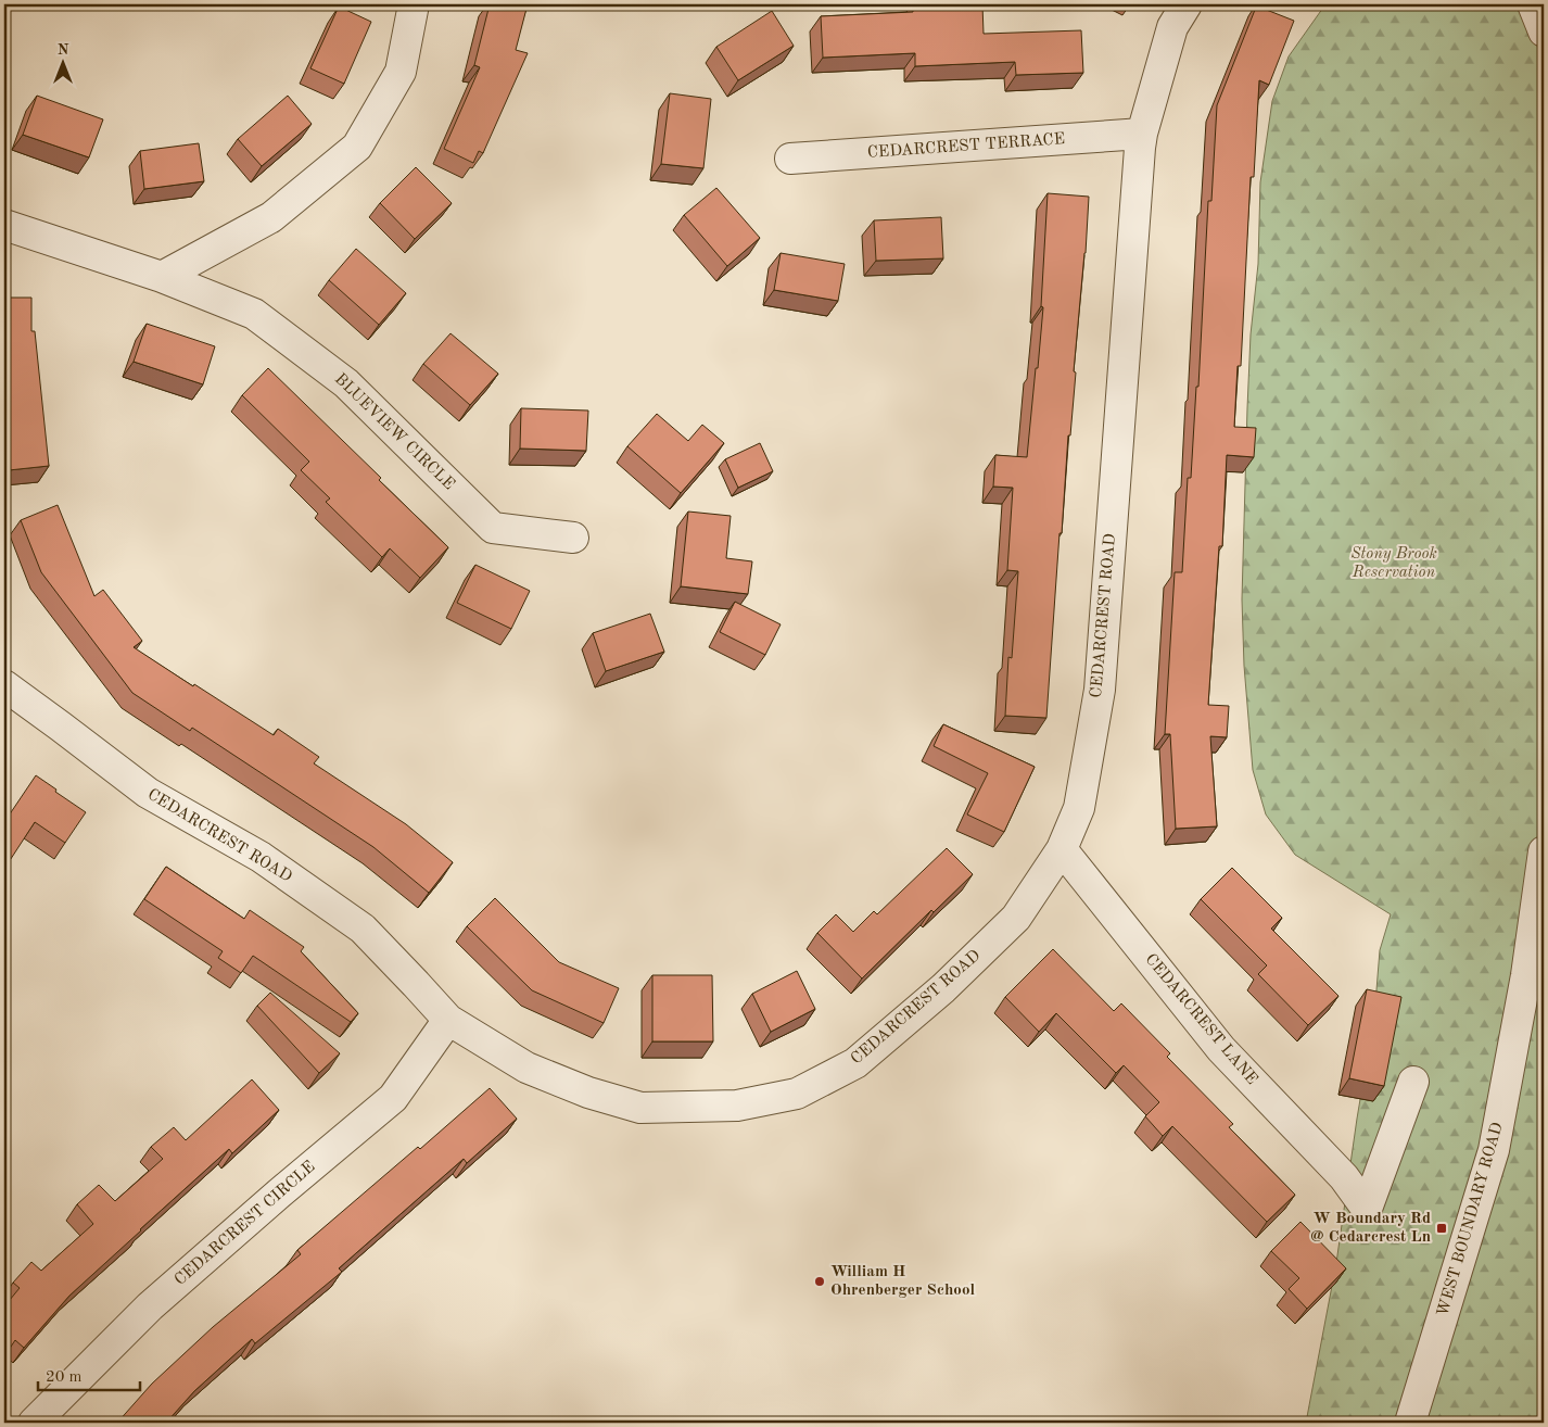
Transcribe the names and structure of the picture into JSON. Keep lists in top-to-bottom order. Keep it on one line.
{"streets":{"street":["CEDARCREST TERRACE","BLUEVIEW CIRCLE","CEDARCREST ROAD","CEDARCREST LANE","WEST BOUNDARY ROAD","CEDARCREST CIRCLE"]},"crossings":[["CEDARCREST TERRACE","CEDARCREST ROAD"],["CEDARCREST ROAD","CEDARCREST LANE"],["CEDARCREST ROAD","CEDARCREST CIRCLE"]],"parks":["Stony Brook Reservation"],"places":{"transit":["W Boundary Rd @ Cedarcrest Ln"],"other":["William H Ohrenberger School"]},"scale_bar":"20 m","north":"top"}
